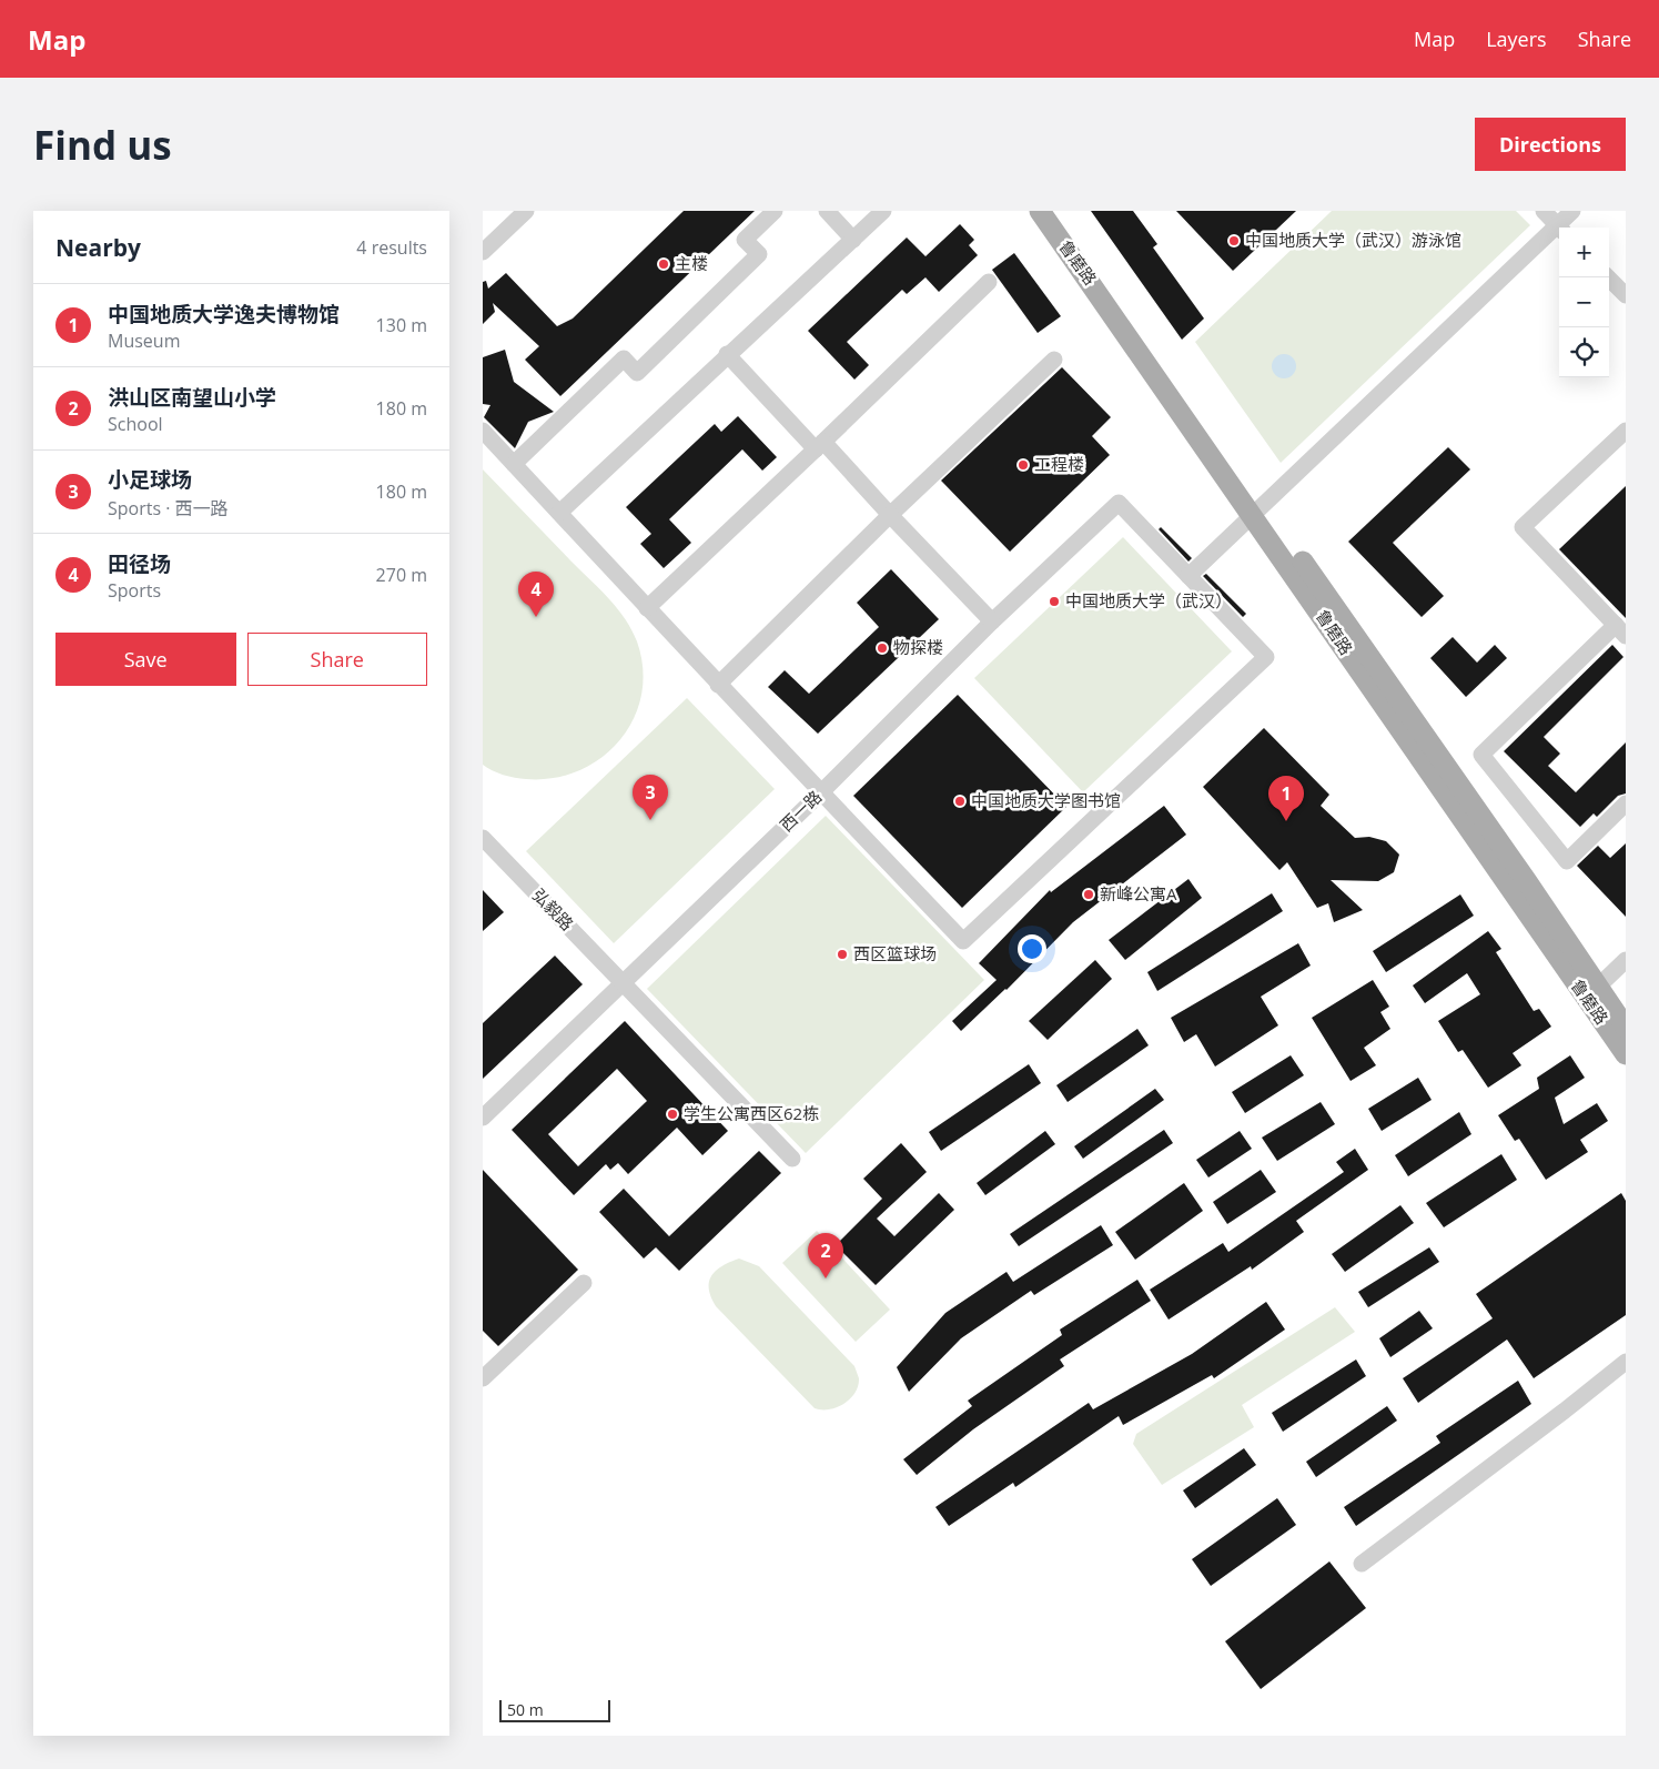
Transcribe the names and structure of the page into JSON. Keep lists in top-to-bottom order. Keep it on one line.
{"streets":{"main road":["鲁磨路"],"street":["西一路","弘毅路"]},"crossings":[["西一路","弘毅路"]],"places":["中国地质大学（武汉）游泳馆","主楼","工程楼","中国地质大学（武汉）","物探楼","中国地质大学图书馆","新峰公寓A","西区篮球场","学生公寓西区62栋"],"scale_bar":"50 m","page":{"header":"Map","nav":["Map","Layers","Share"],"buttons":["Directions",["Save","Share"]],"title":"Find us","heading":["Nearby","4 results"],"map_buttons":["+","−"],"list":[{"mark":"1","name":"中国地质大学逸夫博物馆","note":"Museum","value":"130 m"},{"mark":"2","name":"洪山区南望山小学","note":"School","value":"180 m"},{"mark":"3","name":"小足球场","note":"Sports · 西一路","value":"180 m"},{"mark":"4","name":"田径场","note":"Sports","value":"270 m"}],"pins":["4","3","1","2"],"scale":"50 m"}}
